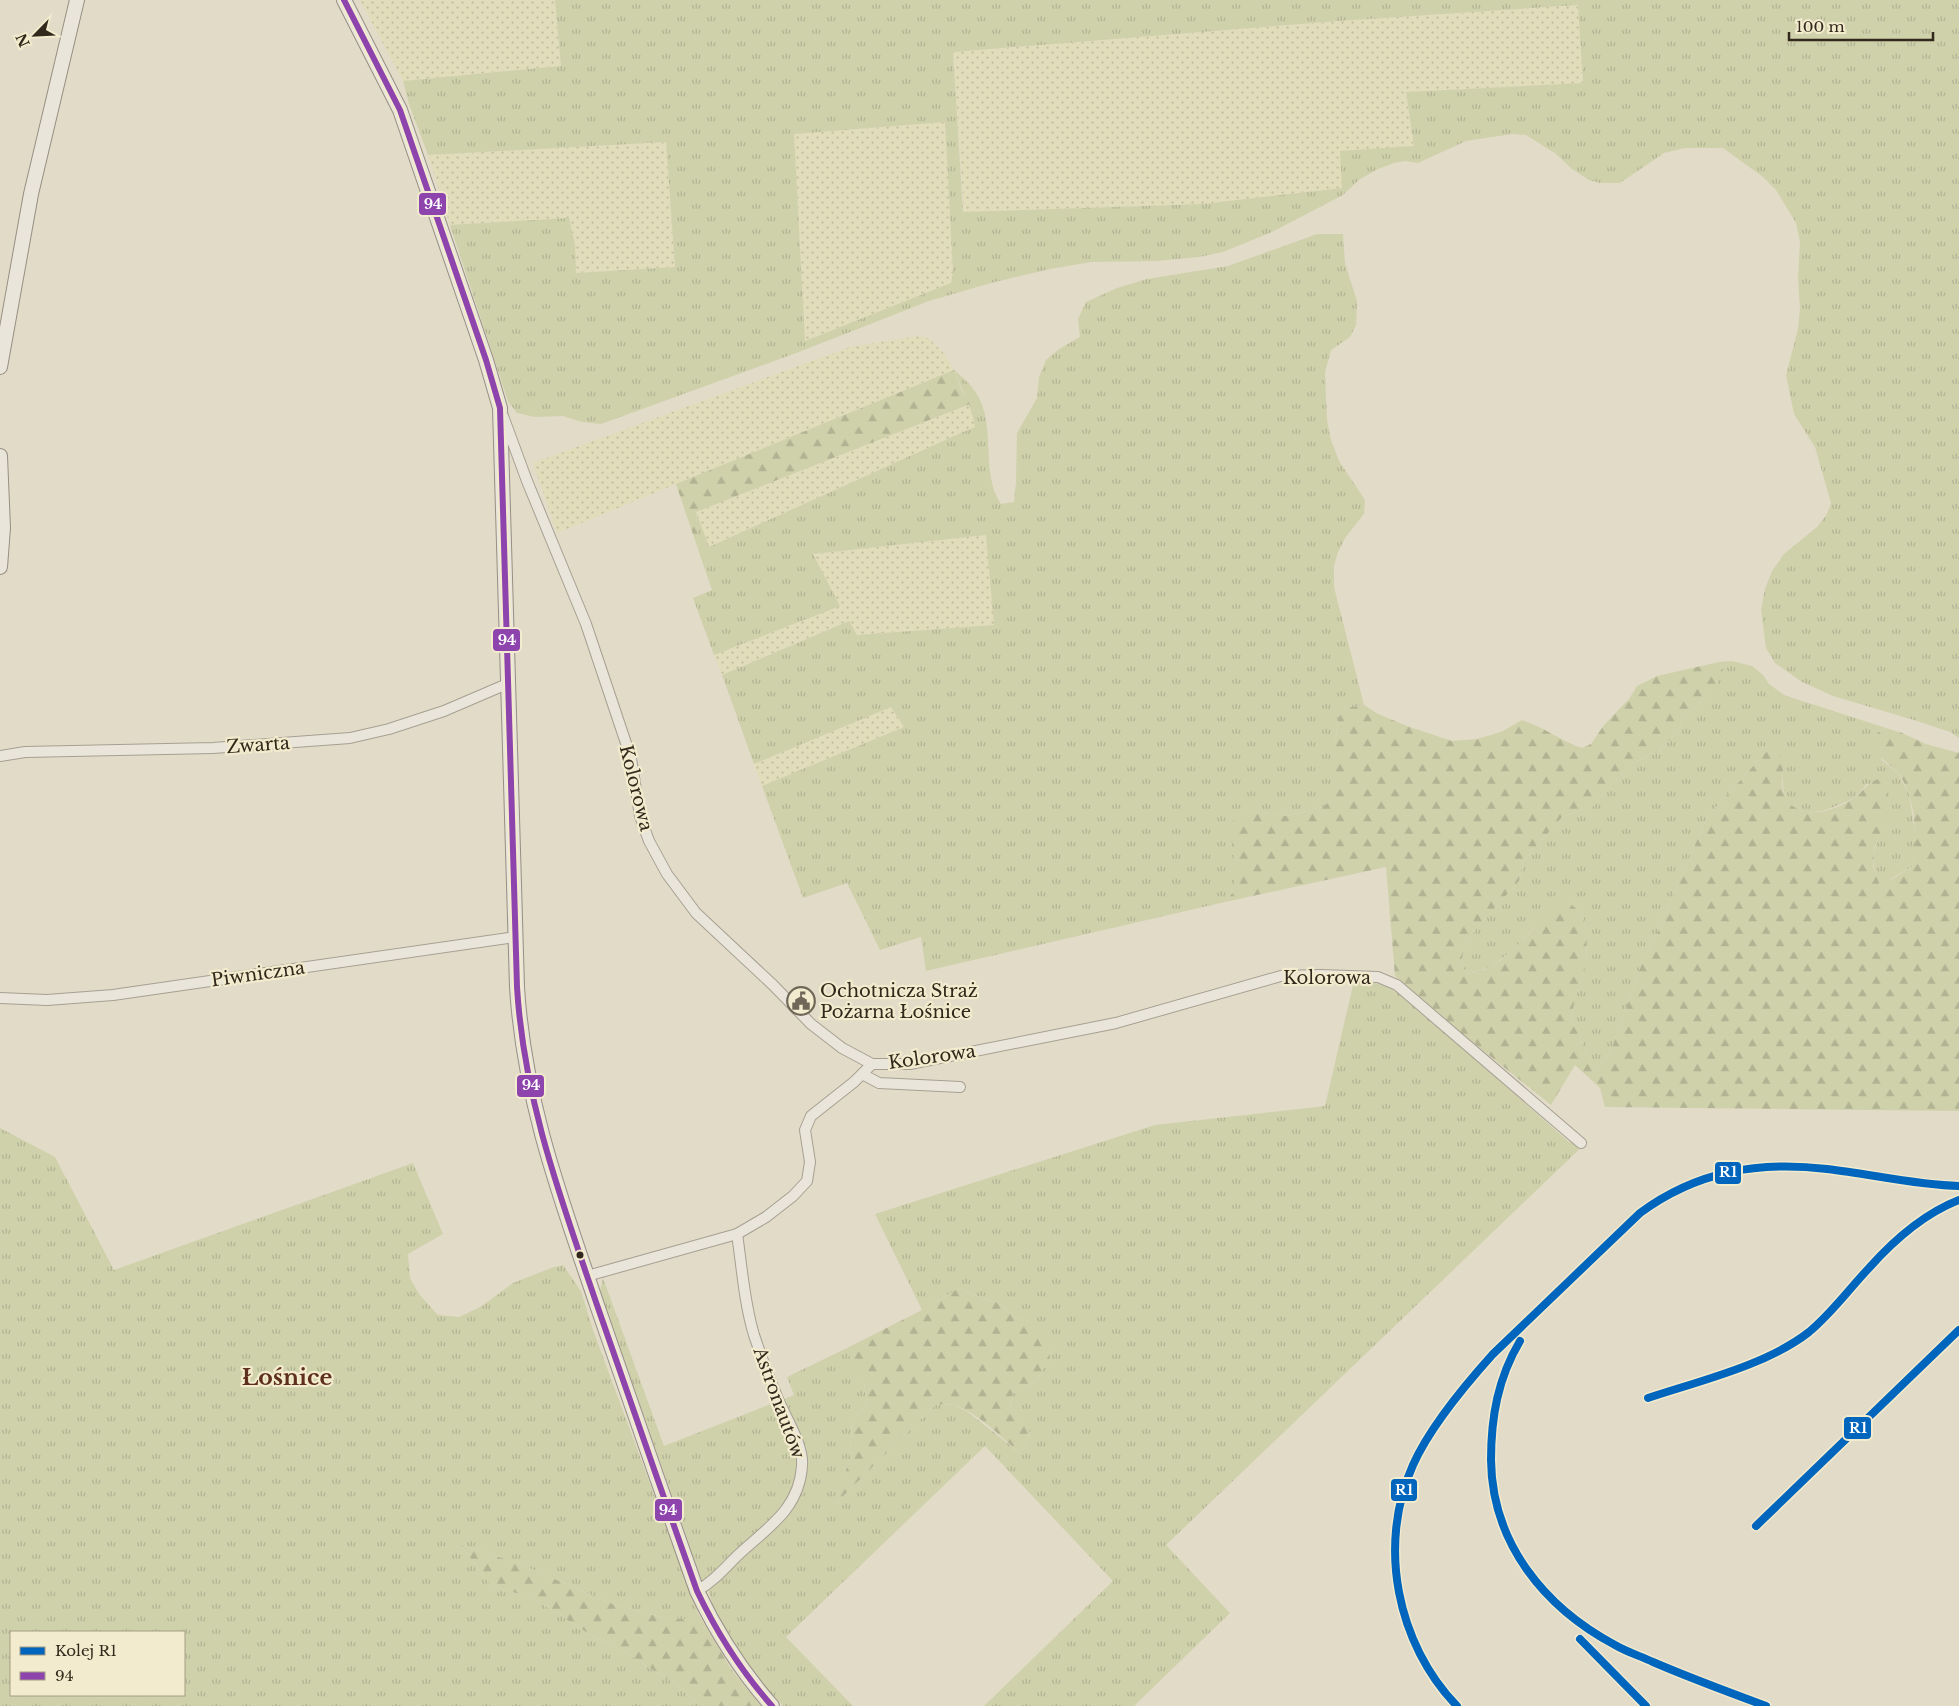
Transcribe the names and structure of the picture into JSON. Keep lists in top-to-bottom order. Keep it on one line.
{"streets":{"street":["Zwarta","Kolorowa","Piwniczna","Astronautów"]},"districts":["Łośnice"],"places":{"public building":["Ochotnicza Straż Pożarna Łośnice"]},"lines":["transit line 94","rail line R1"],"legend":["Kolej R1","94"],"scale_bar":"100 m","north":"bottom left"}
